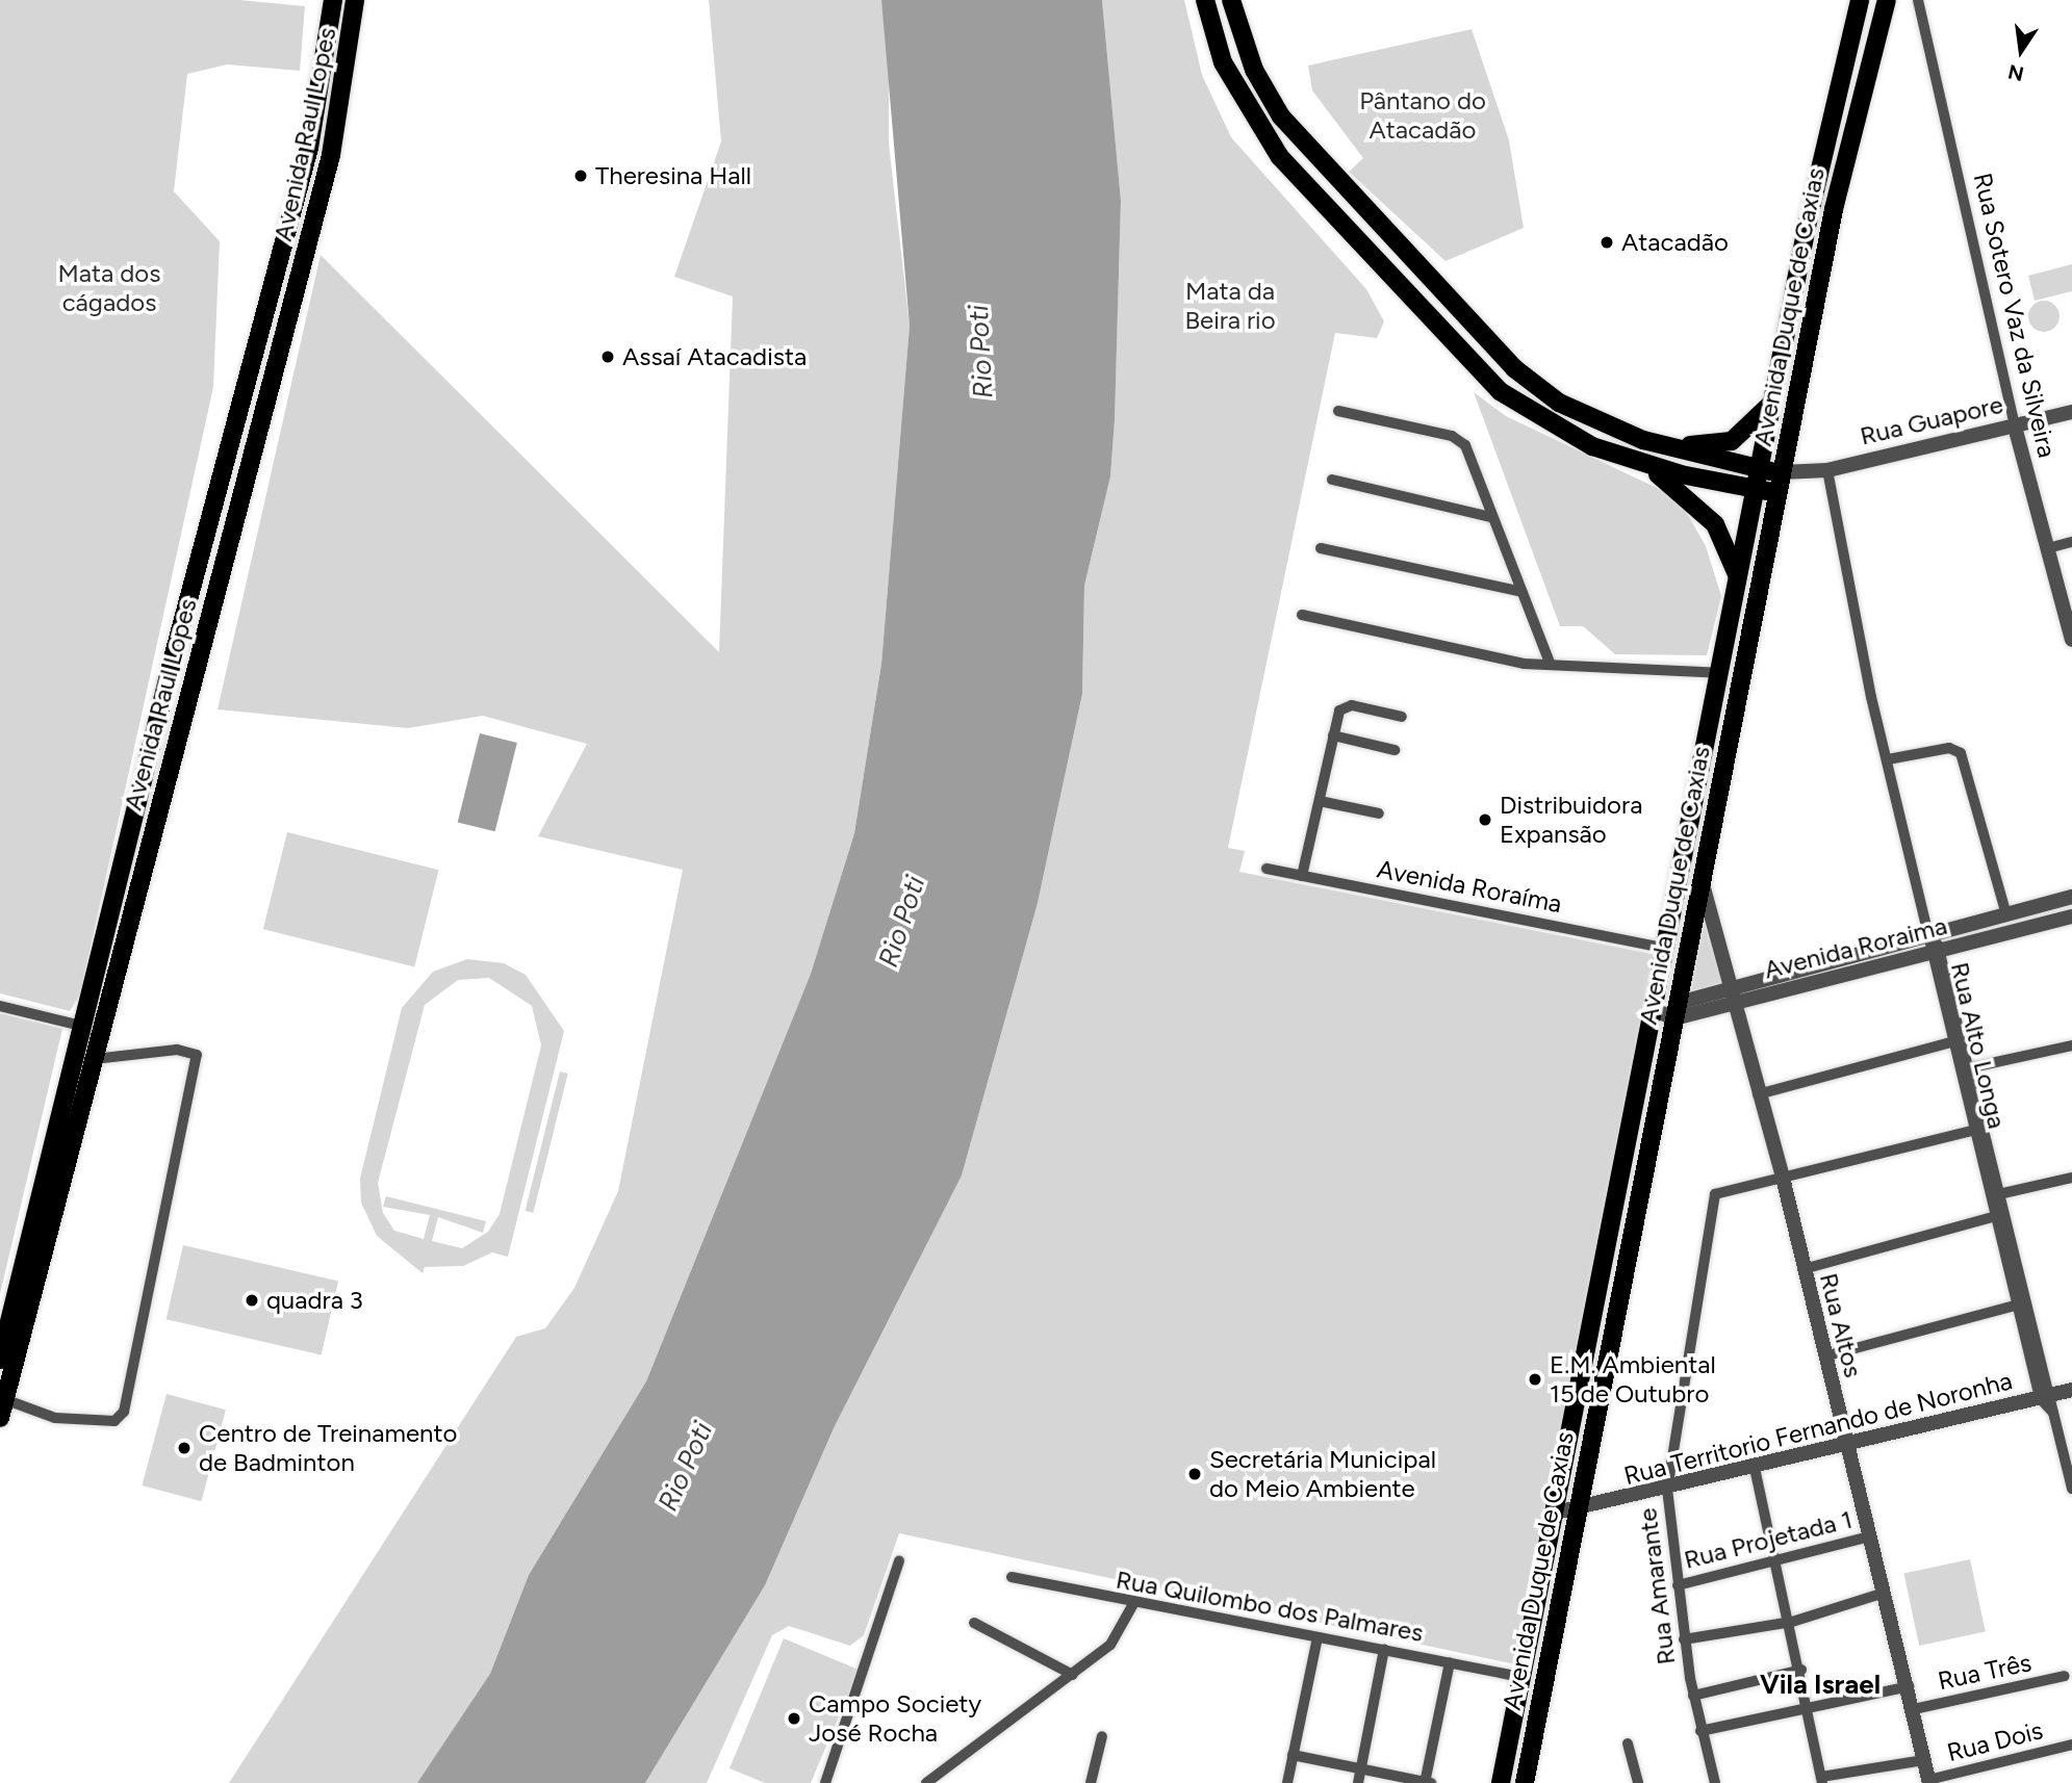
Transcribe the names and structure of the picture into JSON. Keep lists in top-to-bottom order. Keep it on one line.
{"streets":{"main road":["Avenida Raul Lopes","Avenida Duque de Caxias"],"street":["Rua Sotero Vaz da Silveira","Rua Guapore","Avenida Roraíma","Avenida Roraima","Rua Alto Longa","Rua Altos","Rua Territorio Fernando de Noronha","Rua Projetada 1","Rua Amarante","Rua Quilombo dos Palmares","Rua Três","Rua Dois"]},"crossings":[["Avenida Duque de Caxias","Rua Guapore"],["Avenida Duque de Caxias","Avenida Roraíma"],["Avenida Duque de Caxias","Avenida Roraima"],["Avenida Duque de Caxias","Rua Altos"],["Avenida Duque de Caxias","Rua Territorio Fernando de Noronha"],["Avenida Duque de Caxias","Rua Quilombo dos Palmares"],["Rua Sotero Vaz da Silveira","Rua Guapore"],["Rua Guapore","Rua Alto Longa"],["Avenida Roraima","Rua Alto Longa"],["Avenida Roraima","Rua Altos"],["Rua Alto Longa","Rua Territorio Fernando de Noronha"],["Rua Altos","Rua Territorio Fernando de Noronha"],["Rua Altos","Rua Projetada 1"],["Rua Altos","Rua Amarante"],["Rua Altos","Rua Três"],["Rua Altos","Rua Dois"],["Rua Territorio Fernando de Noronha","Rua Amarante"],["Rua Projetada 1","Rua Amarante"]],"districts":["Vila Israel"],"water":["Rio Poti"],"parks":["Pântano do Atacadão","Mata dos cágados","Mata da Beira rio"],"places":["Theresina Hall","Atacadão","Assaí Atacadista","Distribuidora Expansão","quadra 3","E.M. Ambiental 15 de Outubro","Centro de Treinamento de Badminton","Secretária Municipal do Meio Ambiente","Campo Society José Rocha"],"north":"bottom"}
